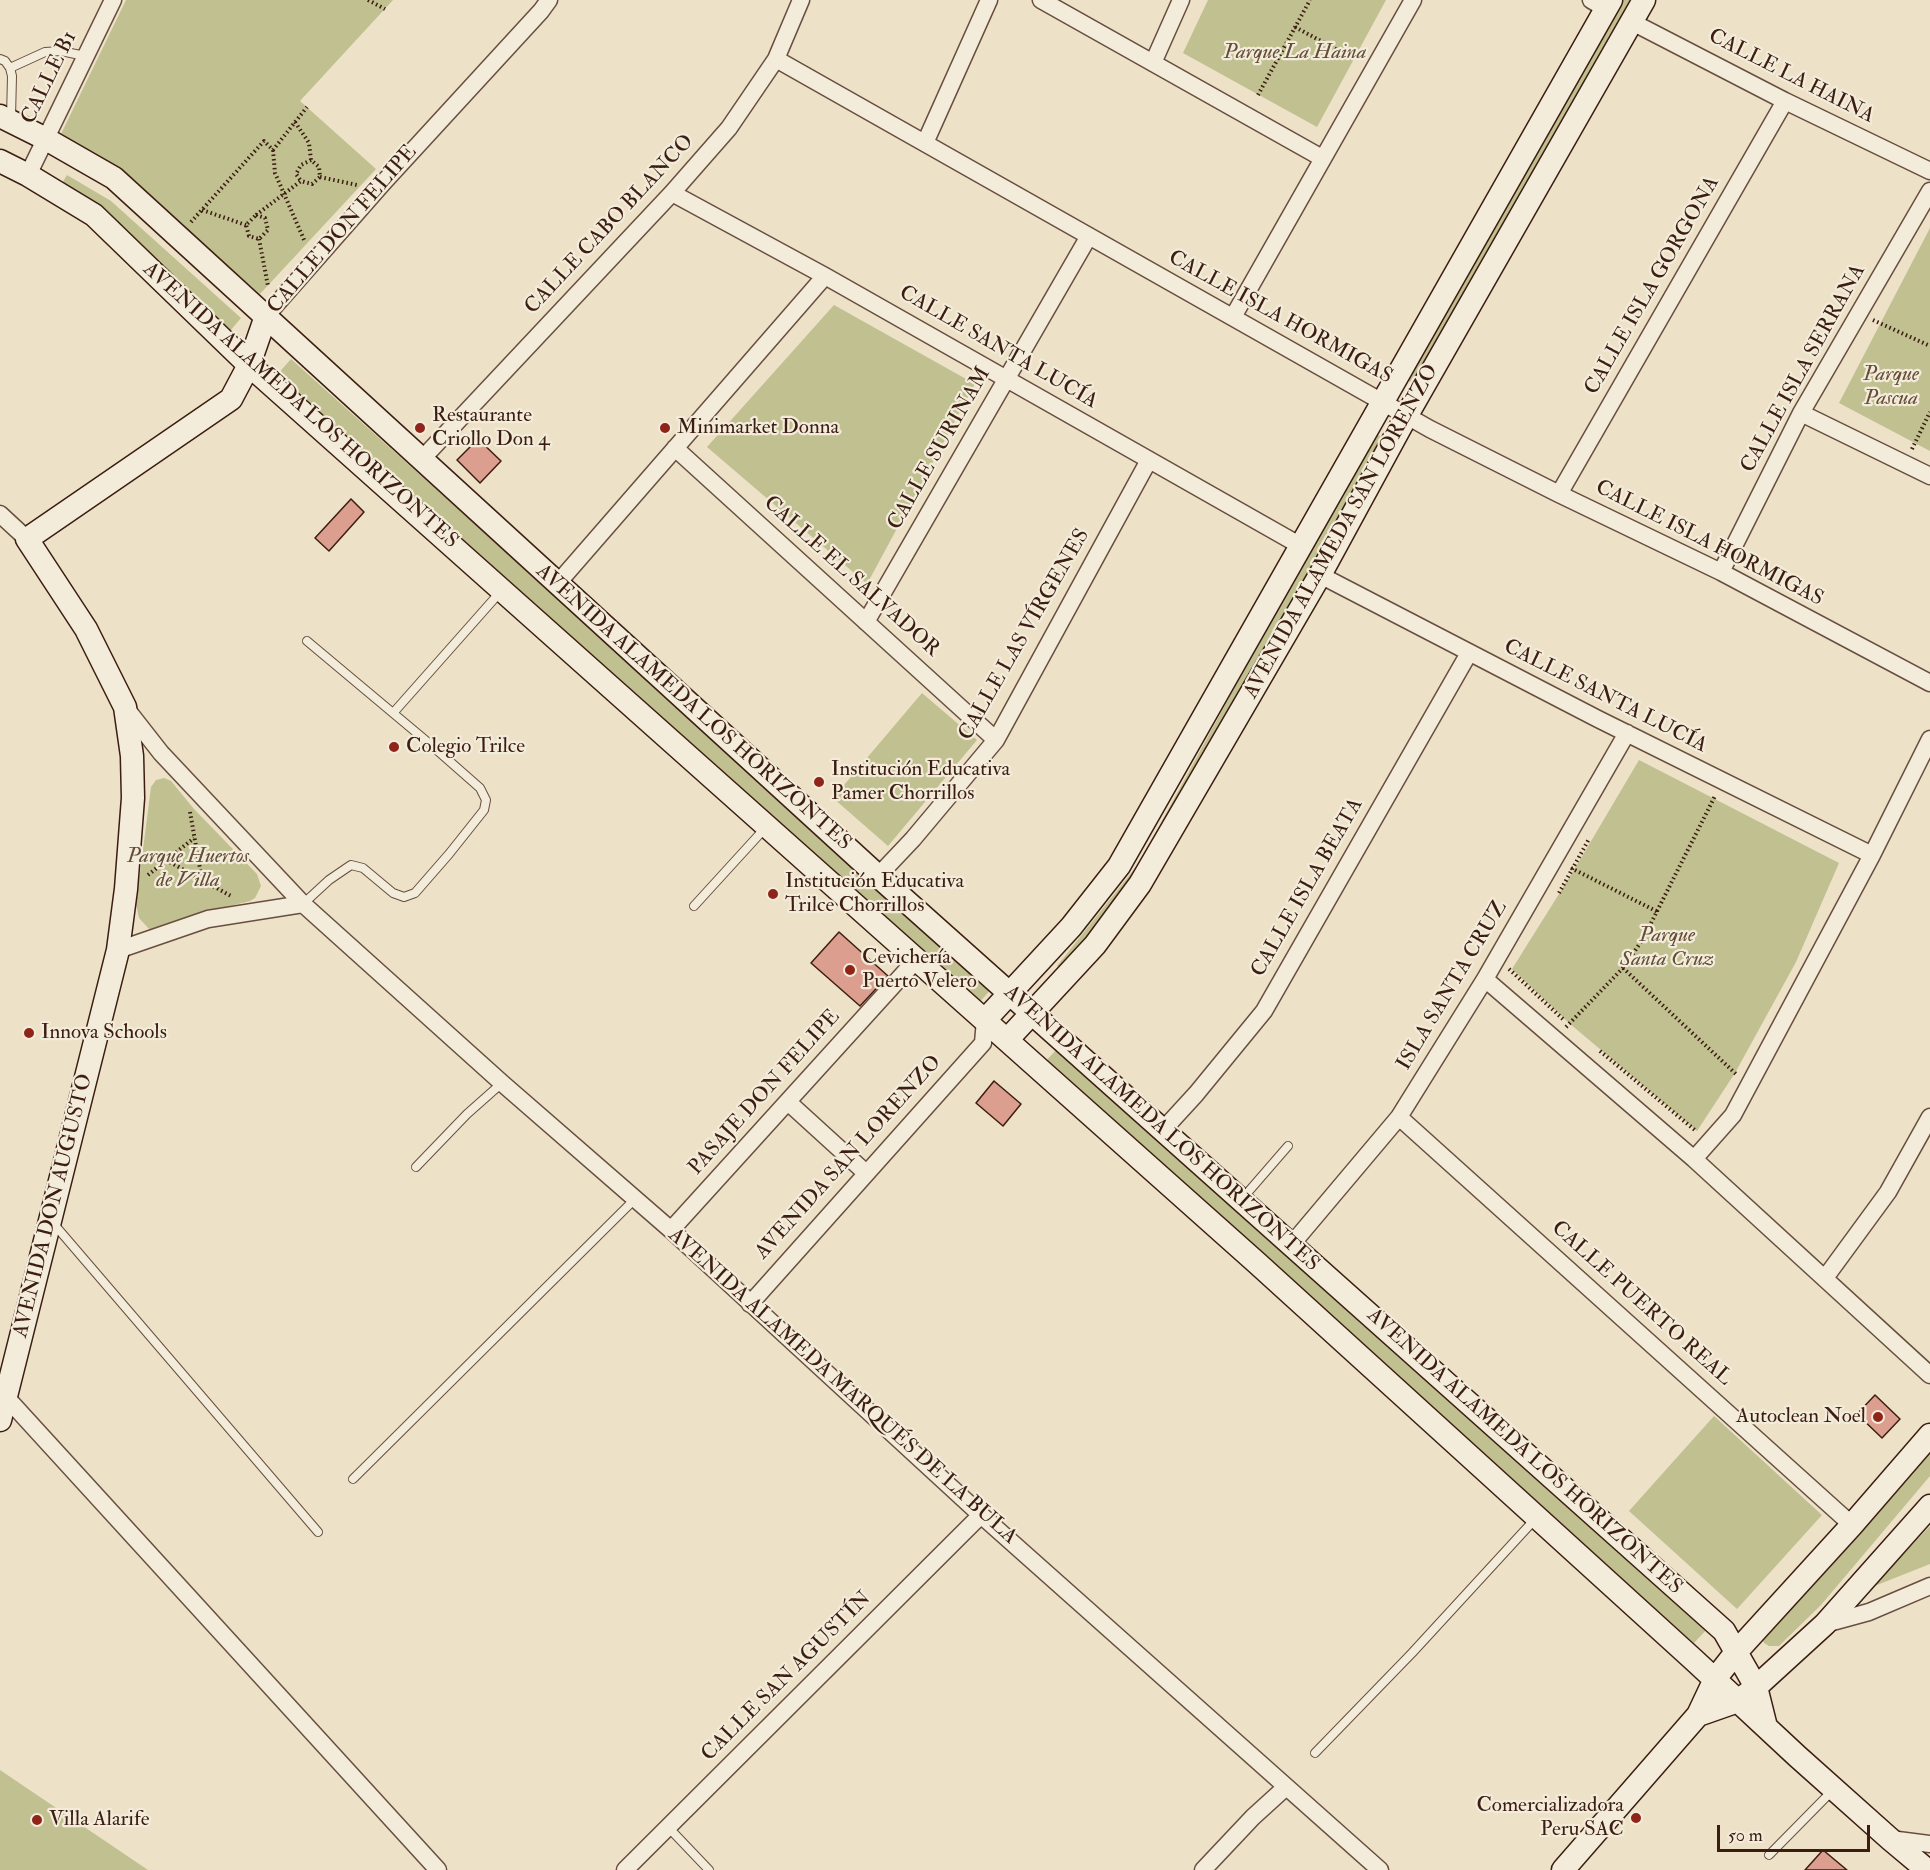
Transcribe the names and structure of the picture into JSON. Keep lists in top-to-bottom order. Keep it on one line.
{"streets":{"main road":["CALLE DON FELIPE","AVENIDA ALAMEDA LOS HORIZONTES","AVENIDA ALAMEDA SAN LORENZO","AVENIDA DON AUGUSTO","AVENIDA ALAMEDA MARQUÉS DE LA BULA"],"street":["CALLE LA HAINA","CALLE B1","CALLE CABO BLANCO","CALLE ISLA GORGONA","CALLE ISLA HORMIGAS","CALLE SANTA LUCÍA","CALLE ISLA SERRANA","CALLE SURINAM","CALLE EL SALVADOR","CALLE LAS VÍRGENES","CALLE ISLA BEATA","ISLA SANTA CRUZ","PASAJE DON FELIPE","AVENIDA SAN LORENZO","CALLE PUERTO REAL","CALLE SAN AGUSTÍN"]},"crossings":[["CALLE LA HAINA","CALLE ISLA GORGONA"],["CALLE LA HAINA","AVENIDA ALAMEDA SAN LORENZO"],["CALLE B1","AVENIDA ALAMEDA LOS HORIZONTES"],["CALLE CABO BLANCO","CALLE ISLA HORMIGAS"],["CALLE CABO BLANCO","CALLE SANTA LUCÍA"],["CALLE CABO BLANCO","AVENIDA ALAMEDA LOS HORIZONTES"],["CALLE DON FELIPE","AVENIDA ALAMEDA LOS HORIZONTES"],["CALLE DON FELIPE","AVENIDA ALAMEDA MARQUÉS DE LA BULA"],["CALLE ISLA GORGONA","CALLE ISLA HORMIGAS"],["CALLE ISLA HORMIGAS","CALLE ISLA SERRANA"],["CALLE ISLA HORMIGAS","CALLE SURINAM"],["CALLE ISLA HORMIGAS","AVENIDA ALAMEDA SAN LORENZO"],["CALLE SANTA LUCÍA","CALLE SURINAM"],["CALLE SANTA LUCÍA","AVENIDA ALAMEDA SAN LORENZO"],["CALLE SANTA LUCÍA","CALLE LAS VÍRGENES"],["CALLE SANTA LUCÍA","CALLE ISLA BEATA"],["CALLE SANTA LUCÍA","ISLA SANTA CRUZ"],["AVENIDA ALAMEDA LOS HORIZONTES","AVENIDA ALAMEDA SAN LORENZO"],["AVENIDA ALAMEDA LOS HORIZONTES","CALLE LAS VÍRGENES"],["AVENIDA ALAMEDA LOS HORIZONTES","CALLE ISLA BEATA"],["AVENIDA ALAMEDA LOS HORIZONTES","ISLA SANTA CRUZ"],["AVENIDA ALAMEDA LOS HORIZONTES","PASAJE DON FELIPE"],["CALLE SURINAM","CALLE EL SALVADOR"],["CALLE EL SALVADOR","CALLE LAS VÍRGENES"],["ISLA SANTA CRUZ","CALLE PUERTO REAL"],["PASAJE DON FELIPE","AVENIDA ALAMEDA MARQUÉS DE LA BULA"],["AVENIDA SAN LORENZO","AVENIDA ALAMEDA MARQUÉS DE LA BULA"],["AVENIDA DON AUGUSTO","AVENIDA ALAMEDA MARQUÉS DE LA BULA"],["AVENIDA ALAMEDA MARQUÉS DE LA BULA","CALLE SAN AGUSTÍN"]],"parks":["Parque La Haina","Parque Pascua","Parque Huertos de Villa","Parque Santa Cruz"],"places":["Restaurante Criollo Don 4","Minimarket Donna","Colegio Trilce","Institución Educativa Pamer Chorrillos","Institución Educativa Trilce Chorrillos","Cevichería Puerto Velero","Innova Schools","Autoclean Noel","Comercializadora Peru SAC","Villa Alarife"],"scale_bar":"50 m"}
